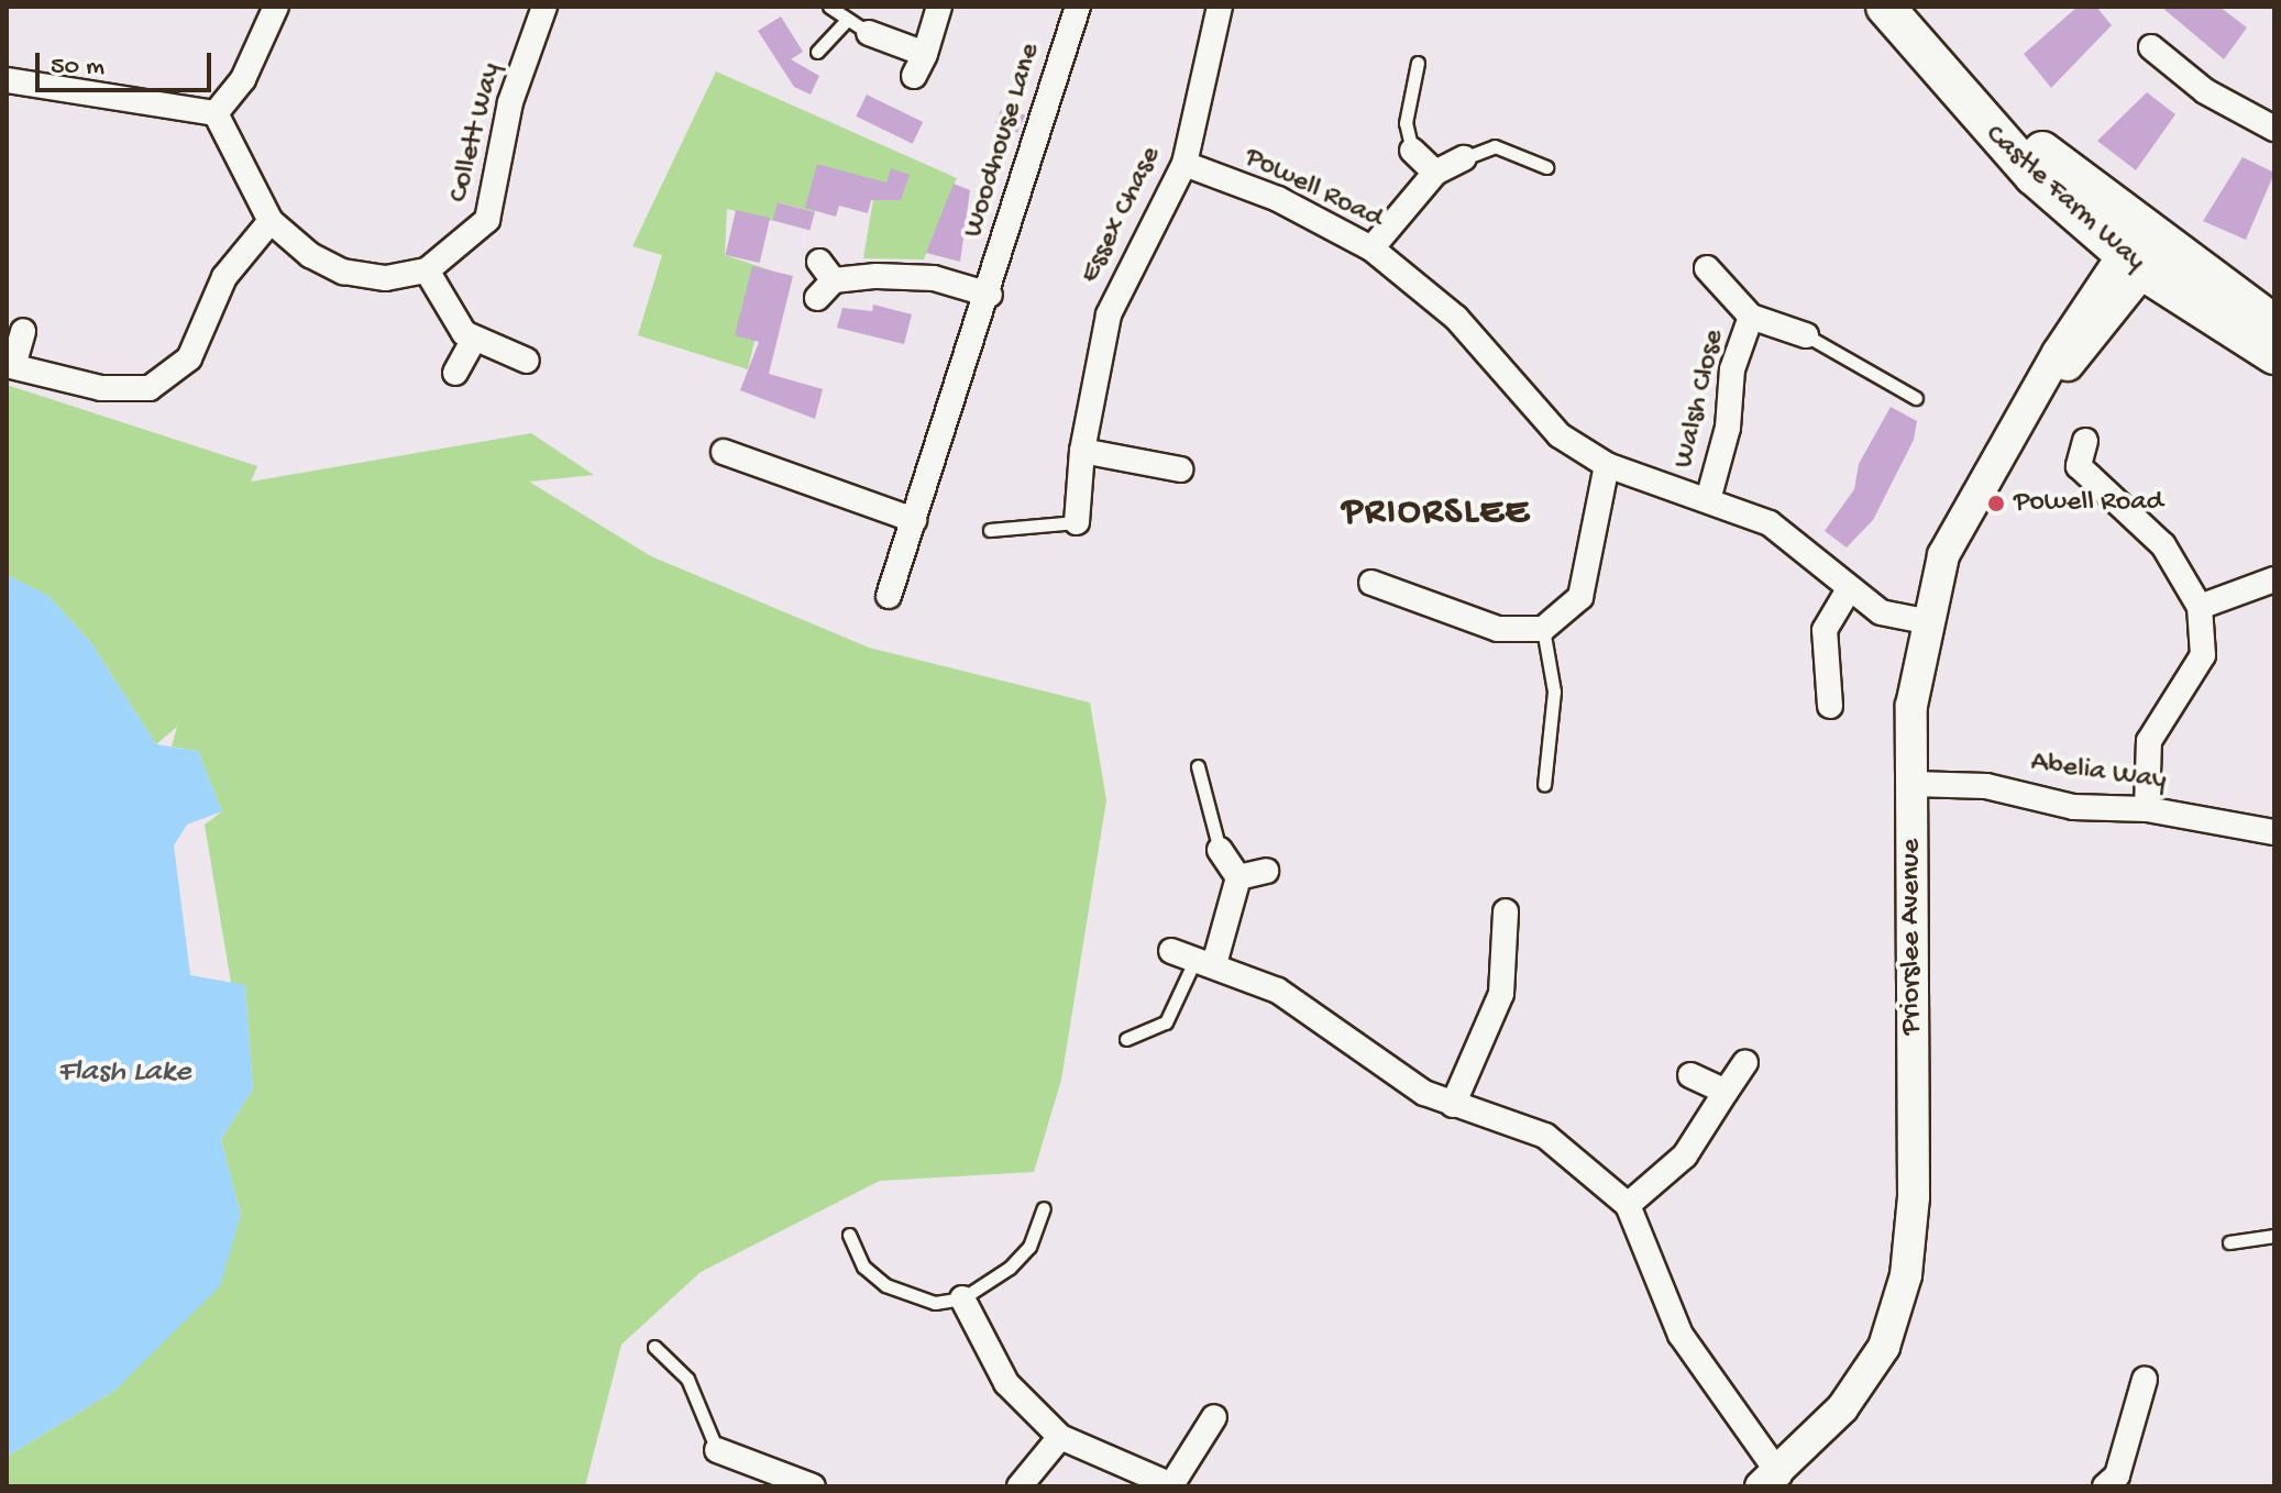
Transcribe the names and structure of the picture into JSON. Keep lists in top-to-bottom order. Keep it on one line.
{"streets":{"main road":["Castle Farm Way"],"street":["Collett Way","Woodhouse Lane","Powell Road","Essex Chase","Walsh Close","Abelia Way","Priorslee Avenue"]},"crossings":[["Powell Road","Essex Chase"],["Powell Road","Walsh Close"],["Powell Road","Priorslee Avenue"],["Castle Farm Way","Priorslee Avenue"],["Abelia Way","Priorslee Avenue"]],"districts":["PRIORSLEE"],"water":["Flash Lake"],"places":["Powell Road"],"scale_bar":"50 m"}
